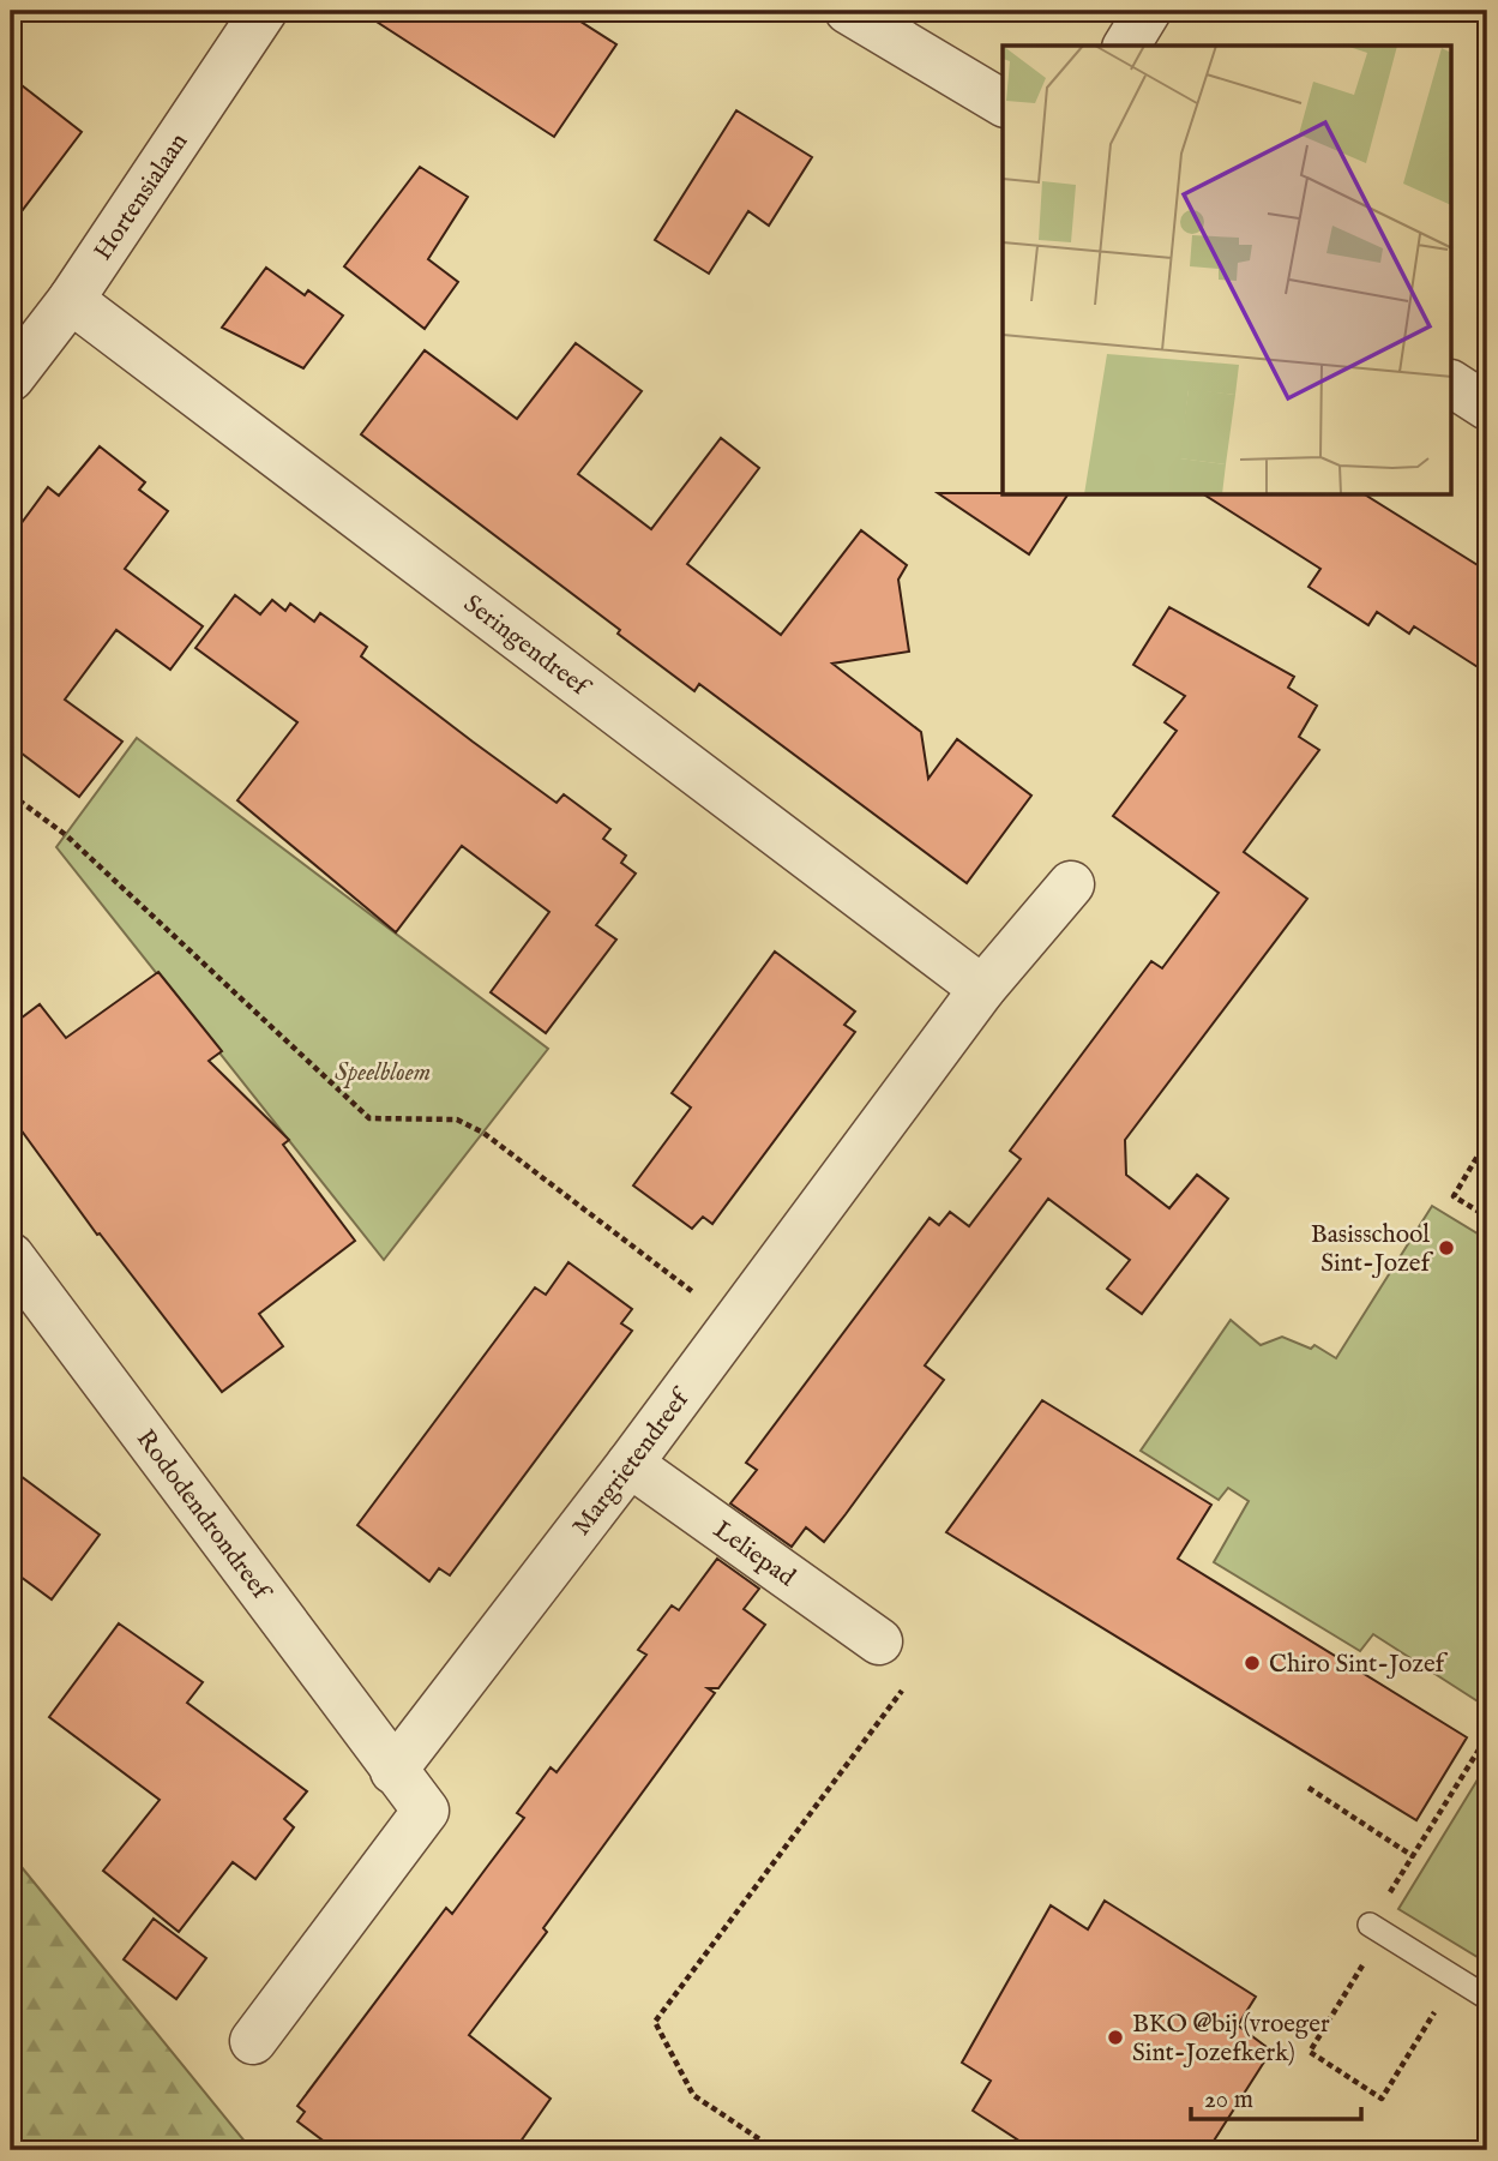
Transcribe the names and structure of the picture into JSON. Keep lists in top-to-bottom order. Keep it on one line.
{"streets":{"street":["Hortensialaan","Seringendreef","Margrietendreef","Rododendrondreef","Leliepad"]},"crossings":[["Hortensialaan","Seringendreef"],["Seringendreef","Margrietendreef"],["Margrietendreef","Rododendrondreef"],["Margrietendreef","Leliepad"]],"parks":["Speelbloem"],"places":["Basisschool Sint-Jozef","Chiro Sint-Jozef","BKO @bij (vroeger Sint-Jozefkerk)"],"scale_bar":"20 m"}
